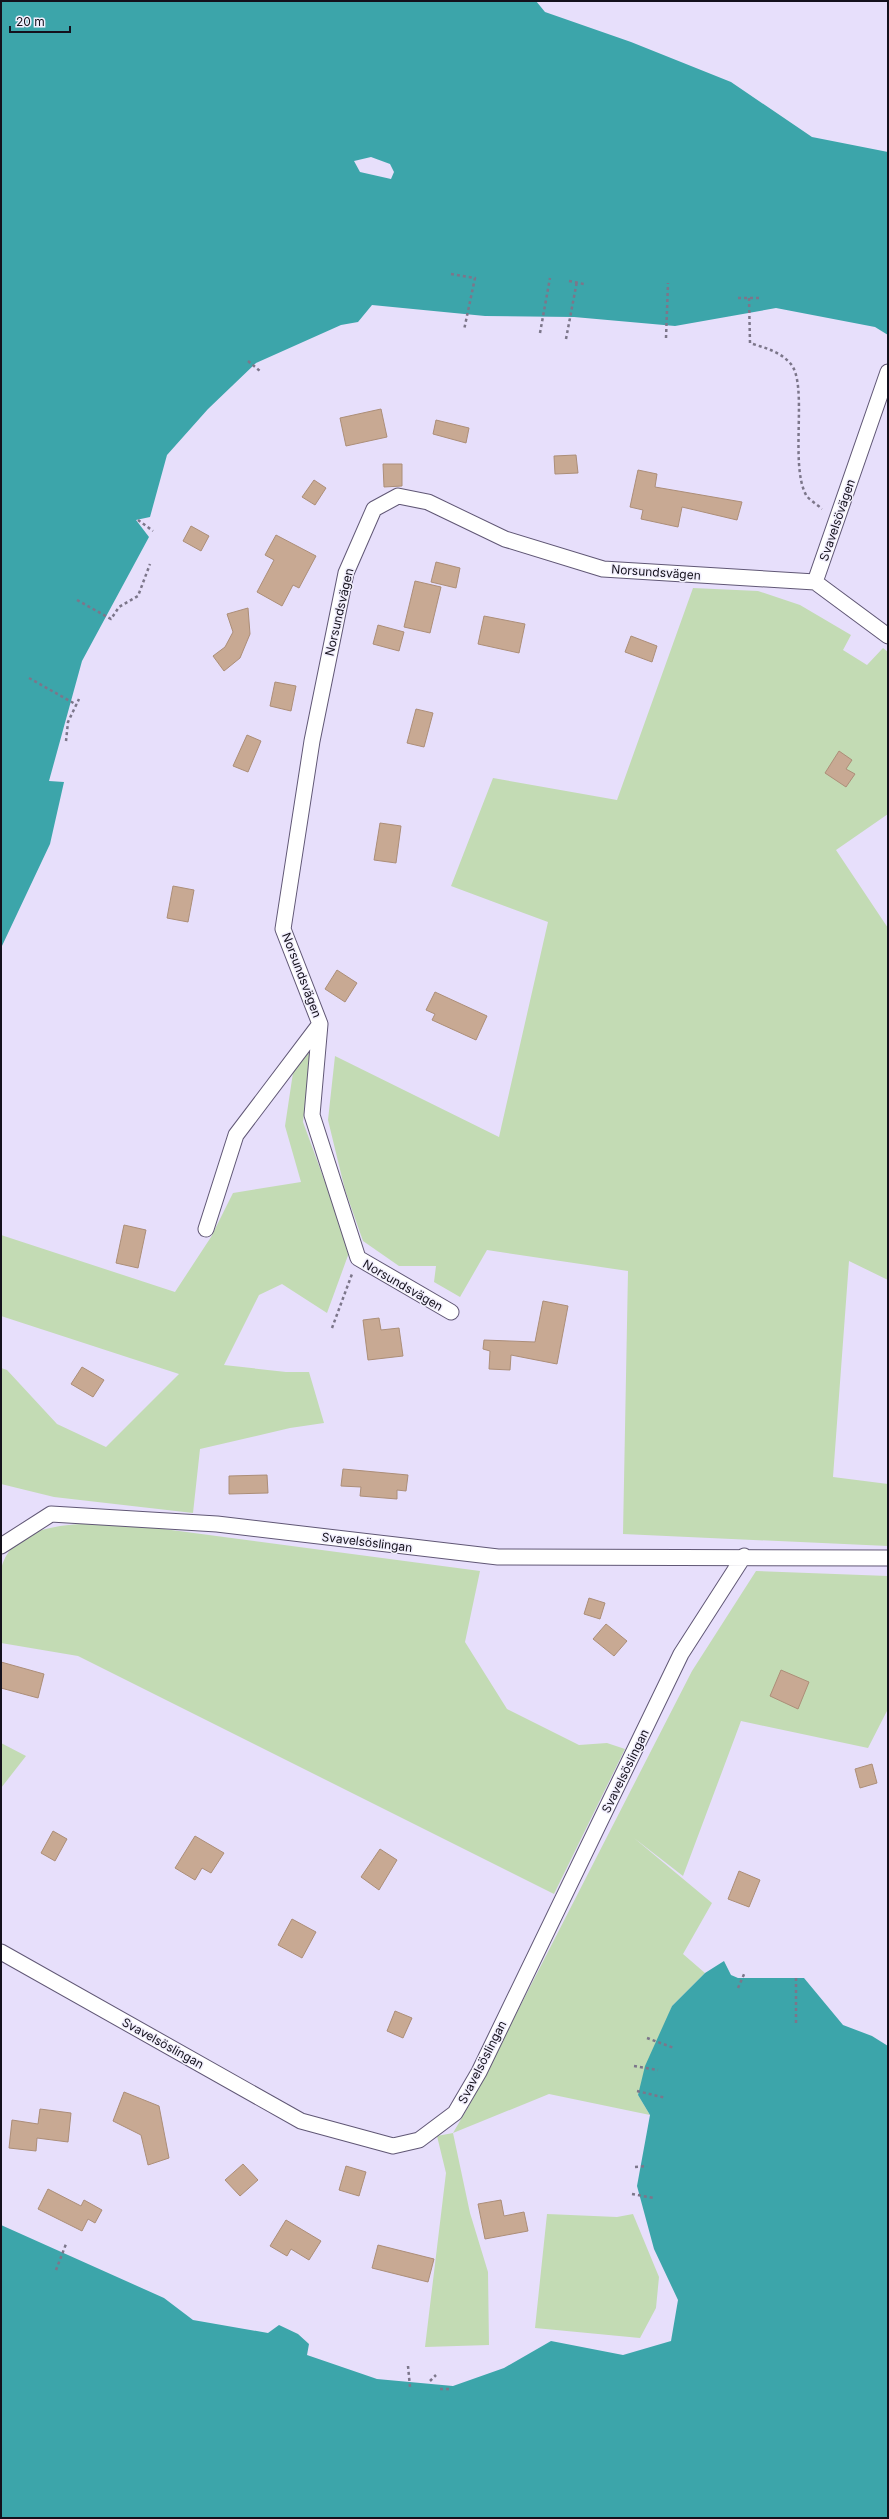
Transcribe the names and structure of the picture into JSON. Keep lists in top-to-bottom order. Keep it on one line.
{"streets":{"street":["Svavelsövägen","Norsundsvägen","Svavelsöslingan"]},"crossings":[["Svavelsövägen","Norsundsvägen"]],"scale_bar":"20 m"}
